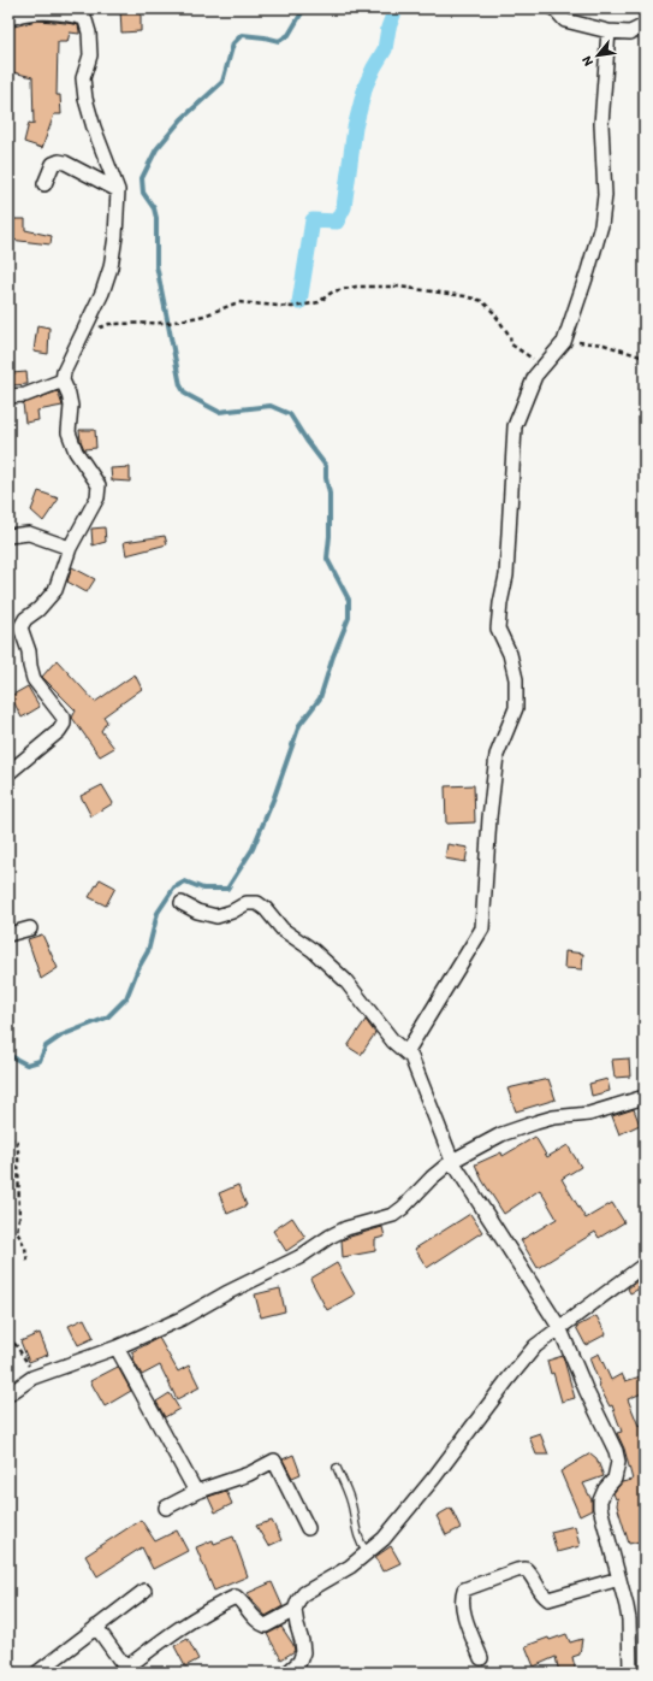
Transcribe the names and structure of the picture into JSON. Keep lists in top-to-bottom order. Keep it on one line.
{"north":"bottom left"}
